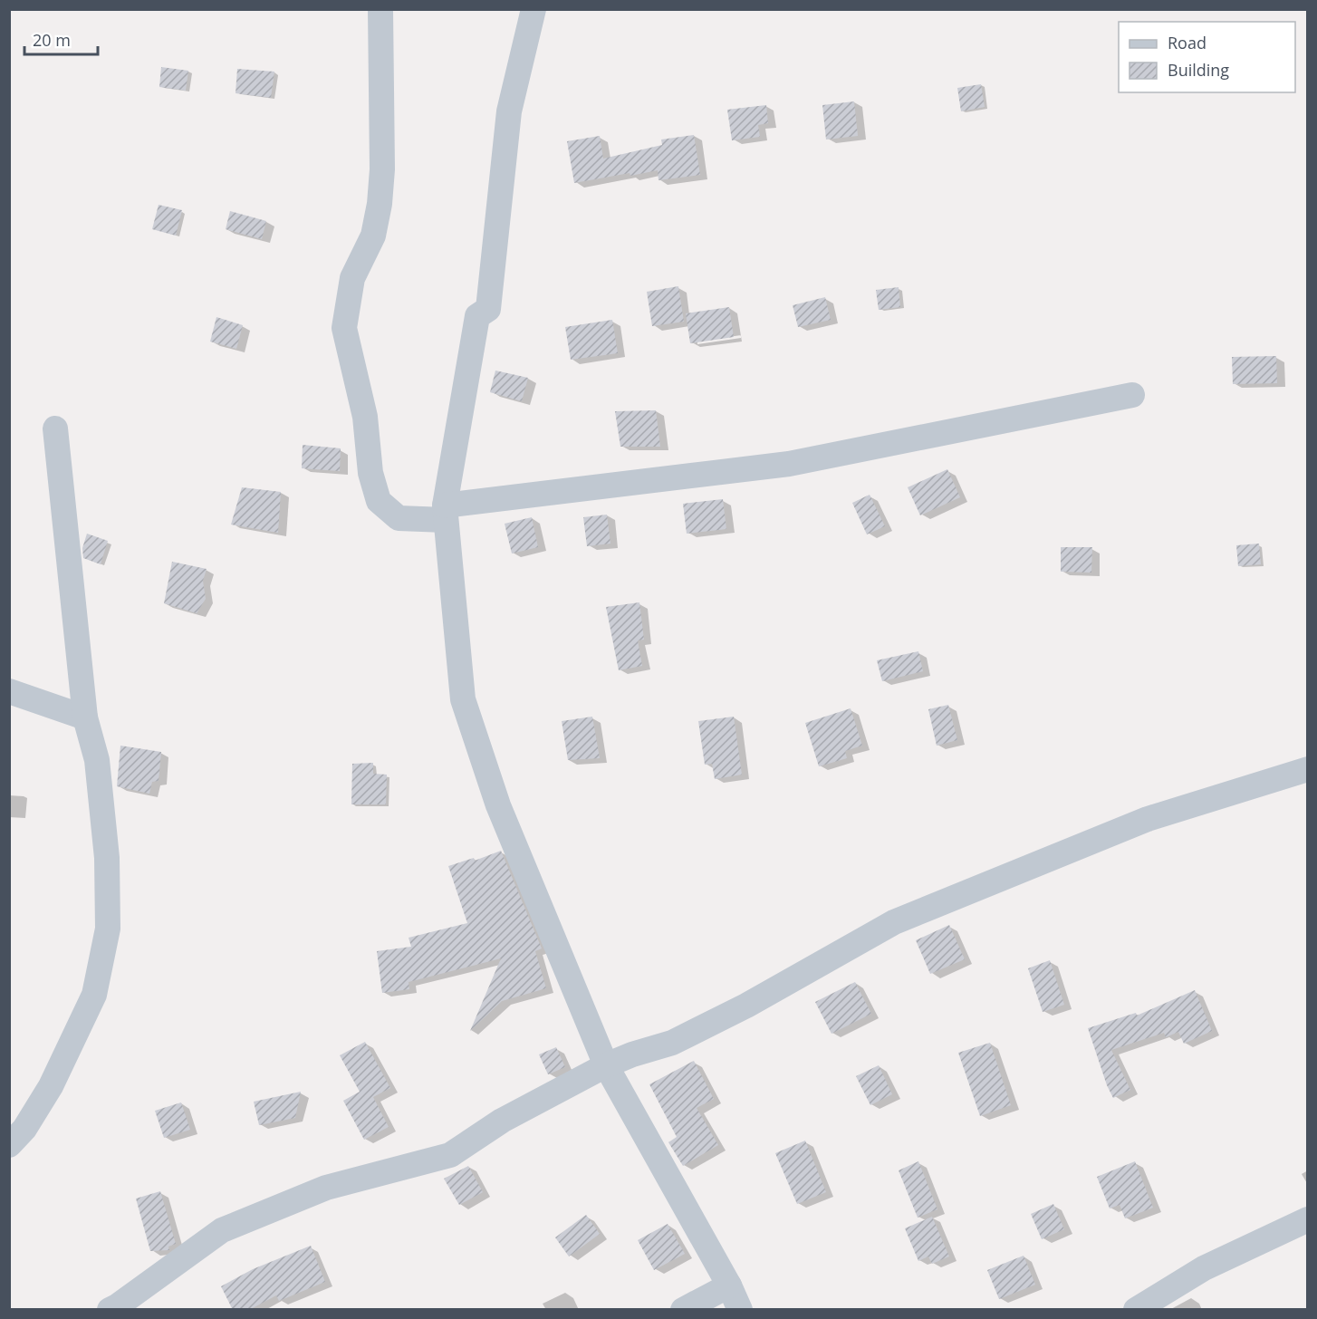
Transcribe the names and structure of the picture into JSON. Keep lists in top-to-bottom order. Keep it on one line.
{"legend":["Road","Building"],"scale_bar":"20 m"}
